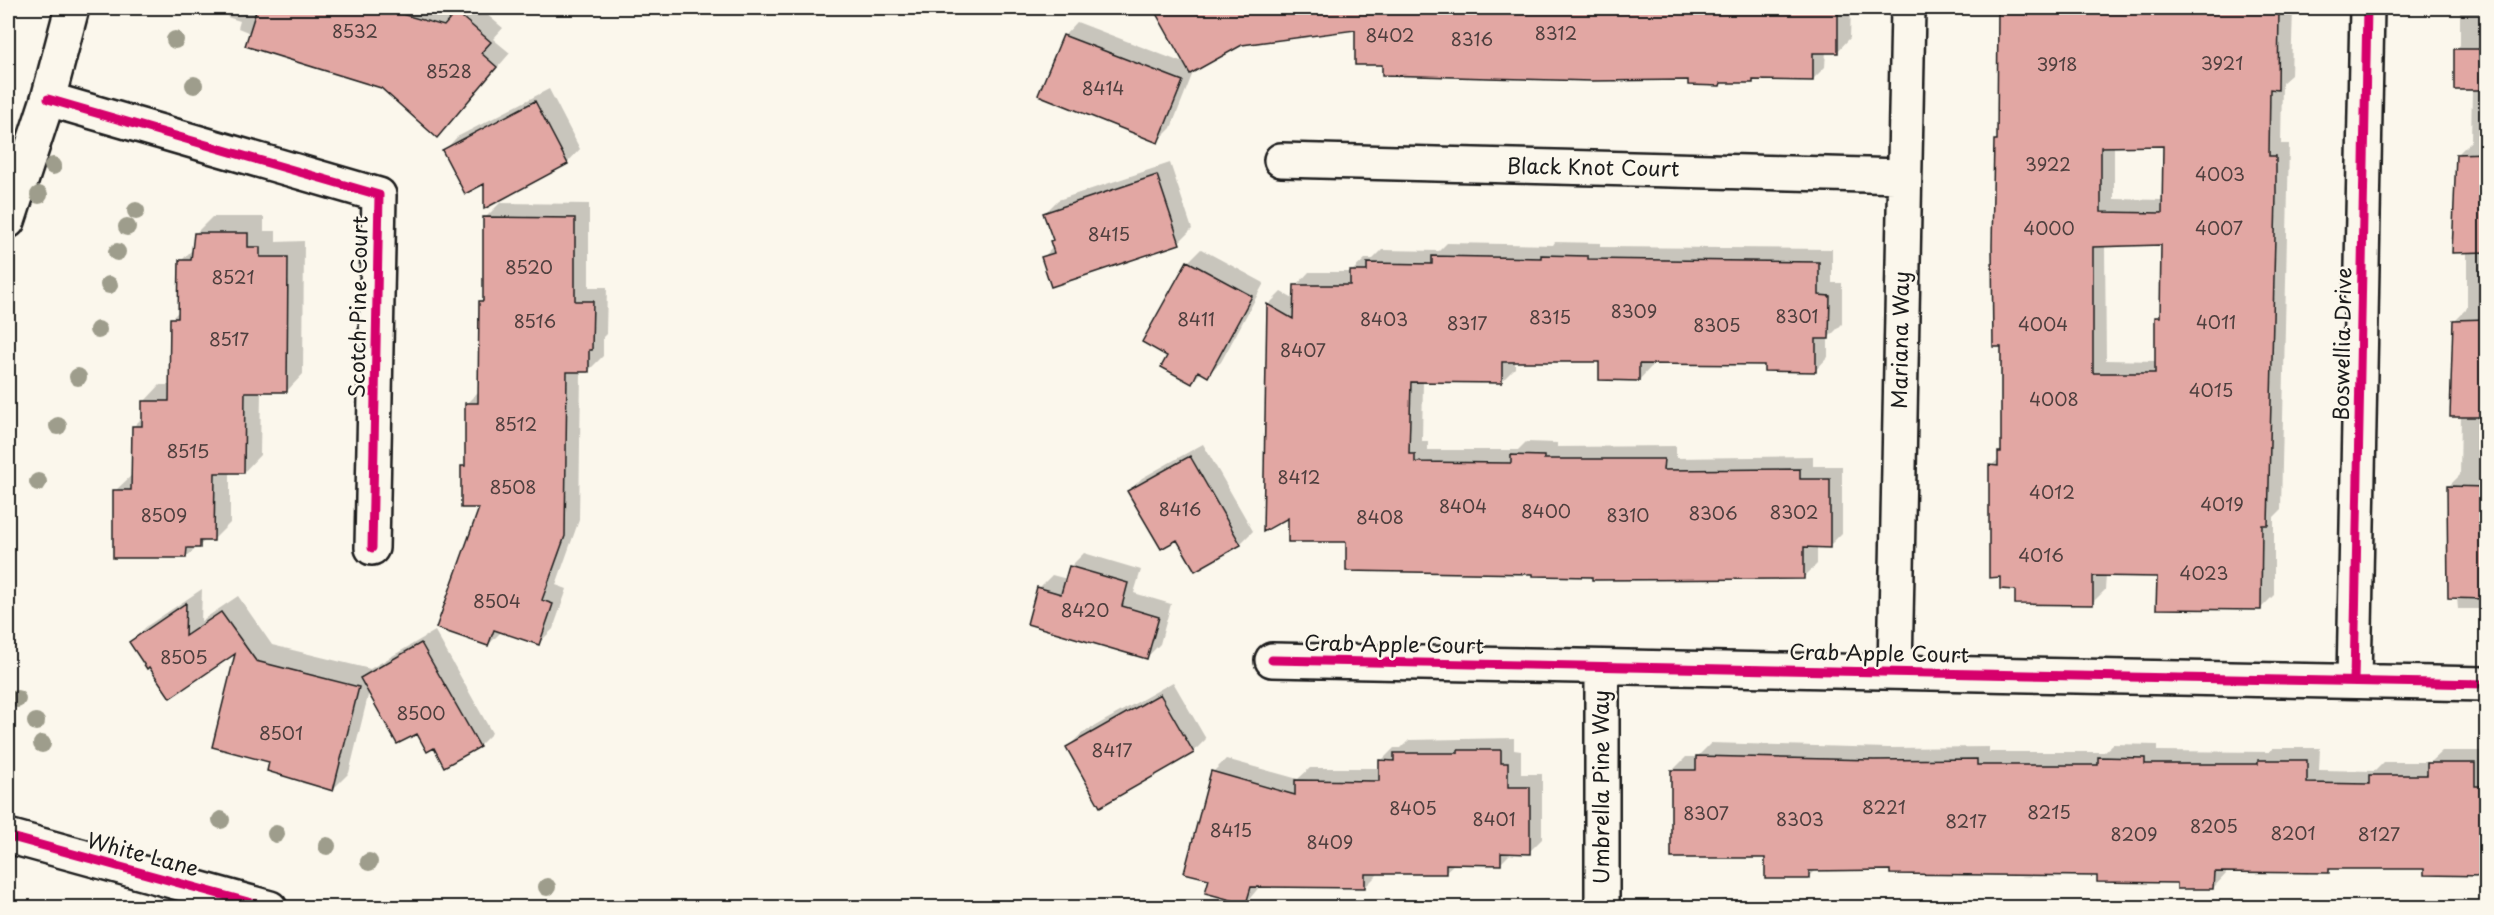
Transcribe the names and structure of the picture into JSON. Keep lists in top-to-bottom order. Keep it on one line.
{"streets":{"street":["Black Knot Court","Scotch Pine Court","Mariana Way","Boswellia Drive","Crab Apple Court","Umbrella Pine Way","White Lane"]},"crossings":[["Black Knot Court","Mariana Way"],["Mariana Way","Crab Apple Court"],["Boswellia Drive","Crab Apple Court"],["Crab Apple Court","Umbrella Pine Way"]],"house_numbers":["8532","8312","8402","8316","3921","3918","8528","8414","3922","4003","4000","4007","8415","8520","8521","8309","8301","8315","8411","8403","8516","4011","8317","4004","8305","8517","8407","4015","4008","8512","8515","8412","8508","4012","4019","8404","8416","8400","8302","8306","8509","8310","8408","4016","4023","8504","8420","8505","8500","8501","8417","8221","8405","8215","8307","8401","8303","8217","8205","8415","8201","8209","8127","8409"]}
